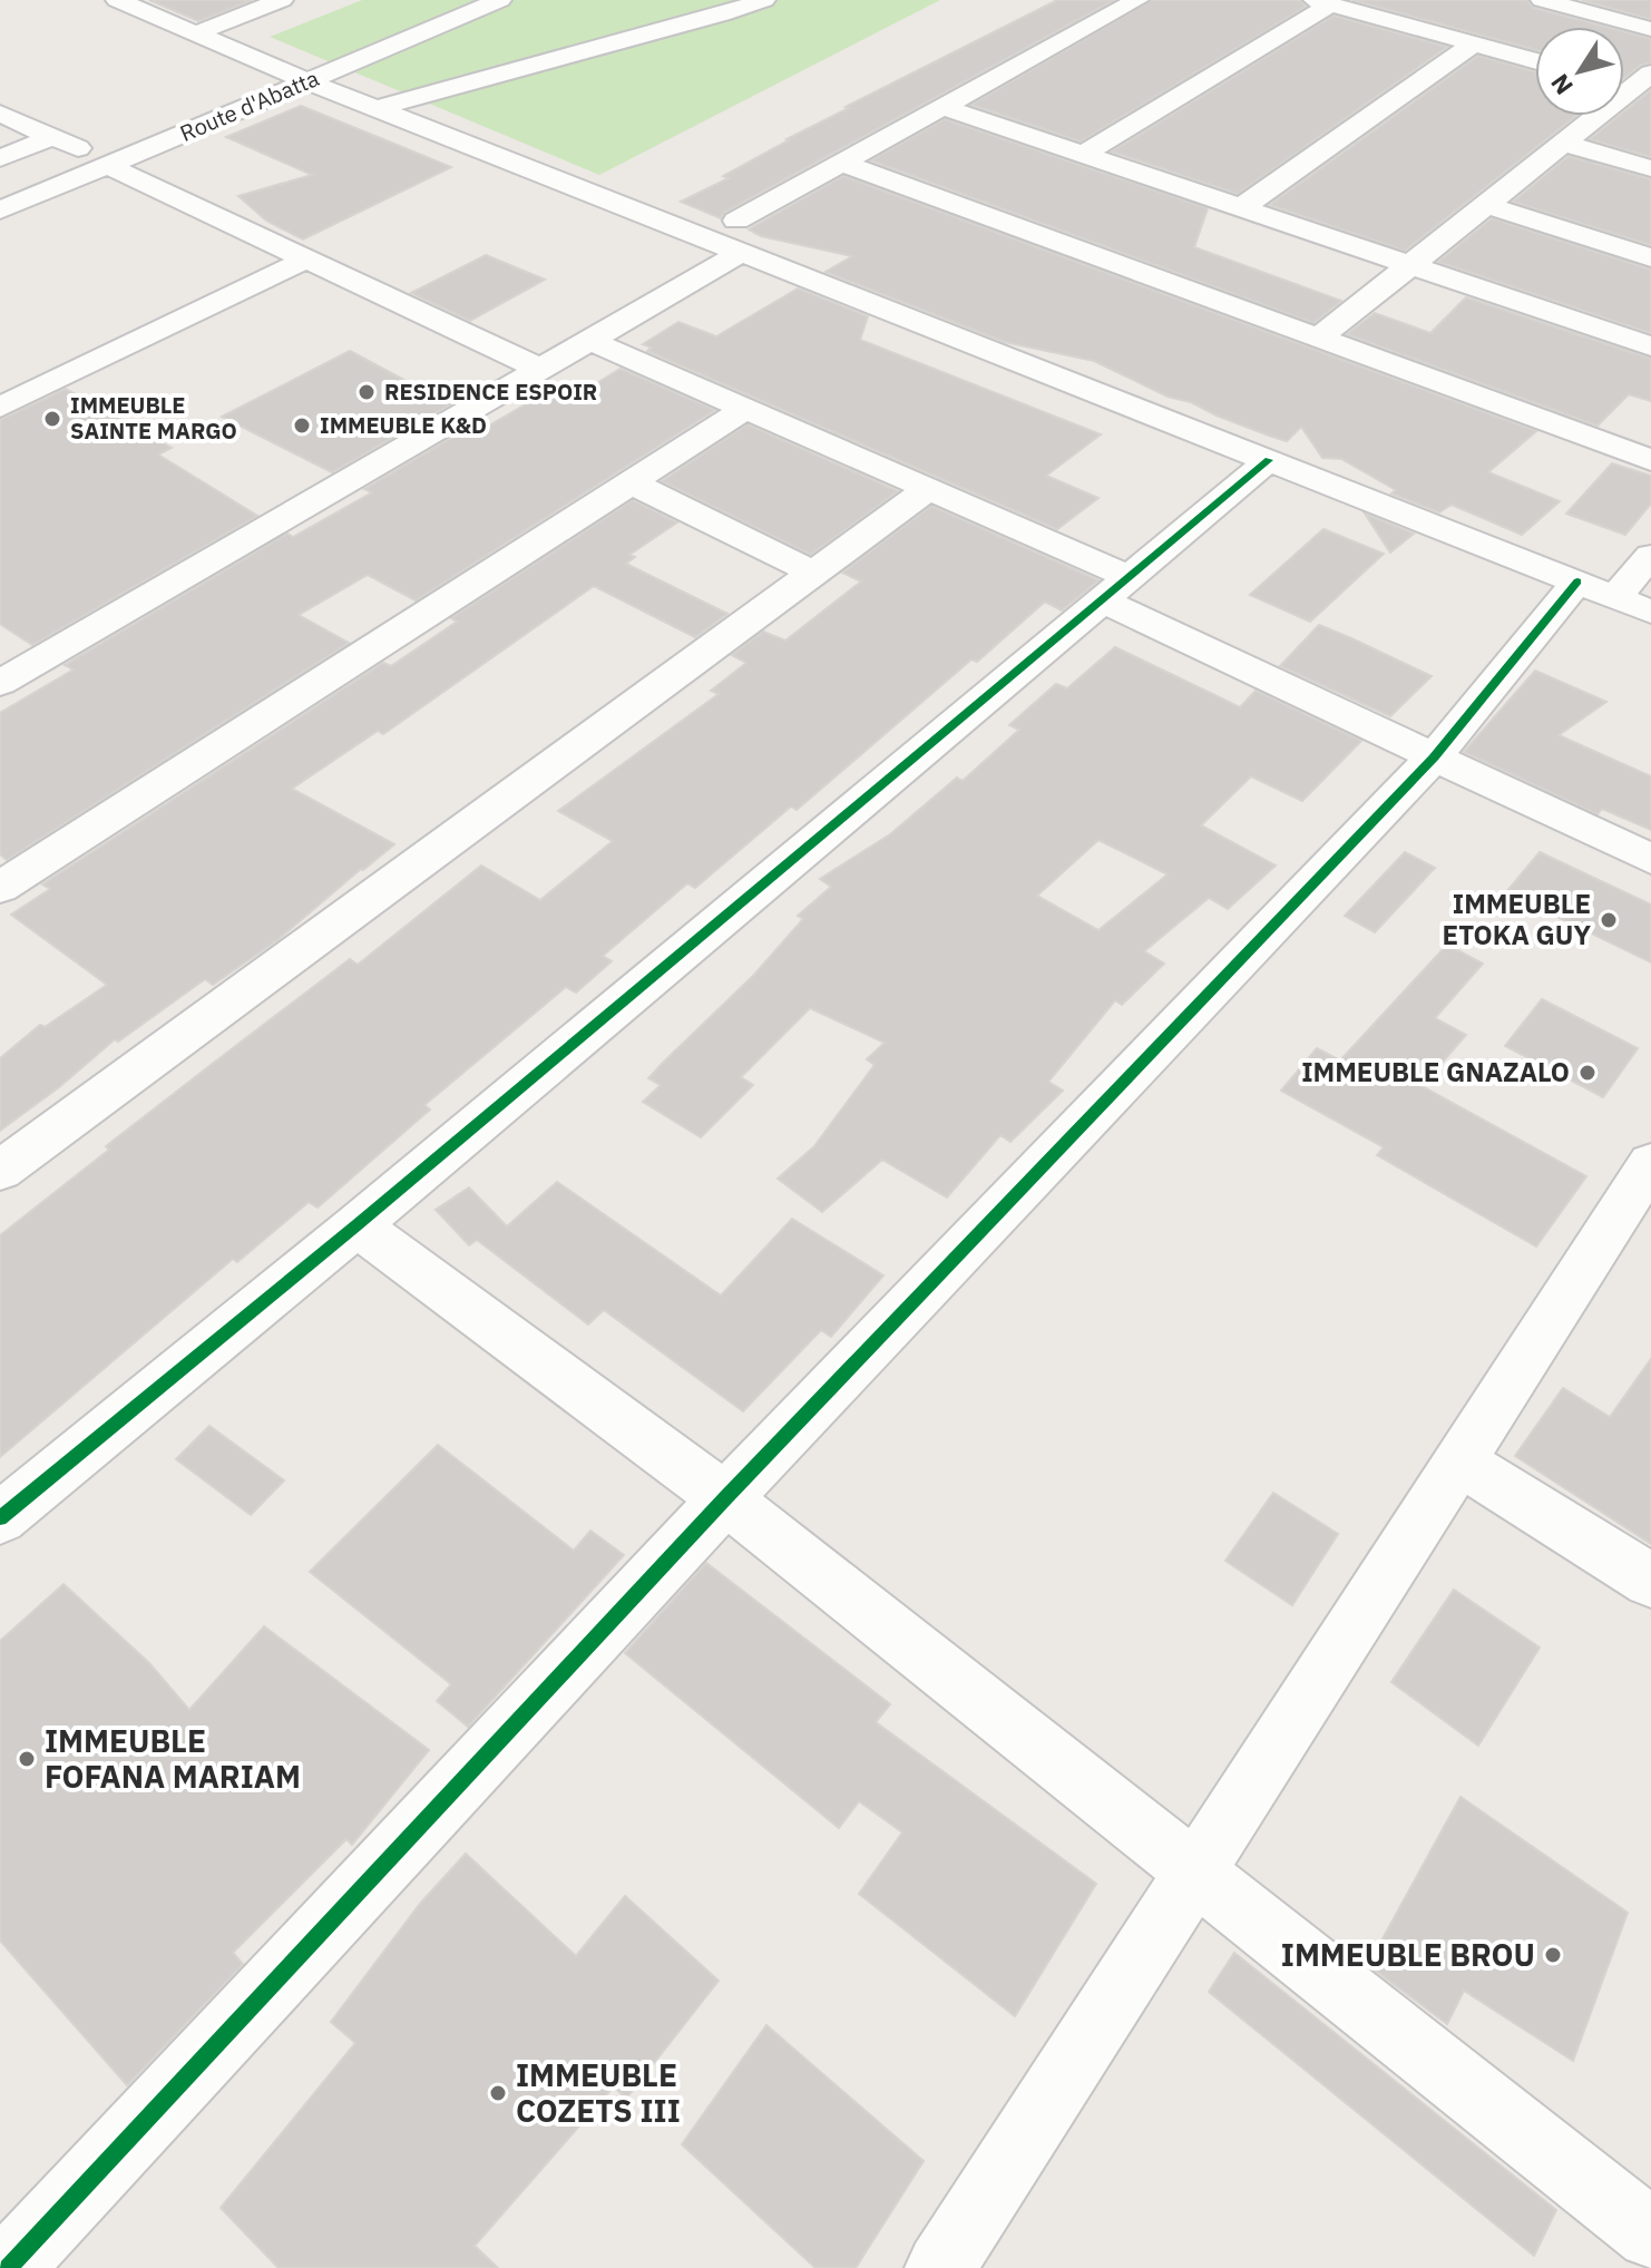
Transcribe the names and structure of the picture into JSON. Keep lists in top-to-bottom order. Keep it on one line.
{"streets":{"street":["Route d'Abatta"]},"places":["RESIDENCE ESPOIR","IMMEUBLE SAINTE MARGO","IMMEUBLE K&D","IMMEUBLE ETOKA GUY","IMMEUBLE GNAZALO","IMMEUBLE FOFANA MARIAM","IMMEUBLE BROU","IMMEUBLE COZETS III"],"north":"bottom left"}
